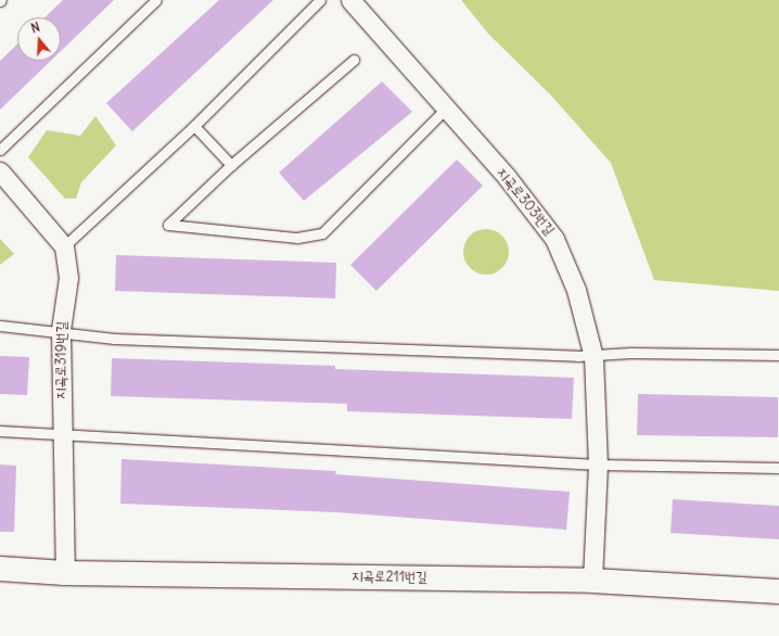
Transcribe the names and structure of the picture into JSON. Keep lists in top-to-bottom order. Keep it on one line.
{"streets":{"main road":["지곡로211번길"],"street":["지곡로303번길","지곡로319번길"]},"crossings":[["지곡로303번길","지곡로211번길"],["지곡로319번길","지곡로211번길"]],"north":"top"}
